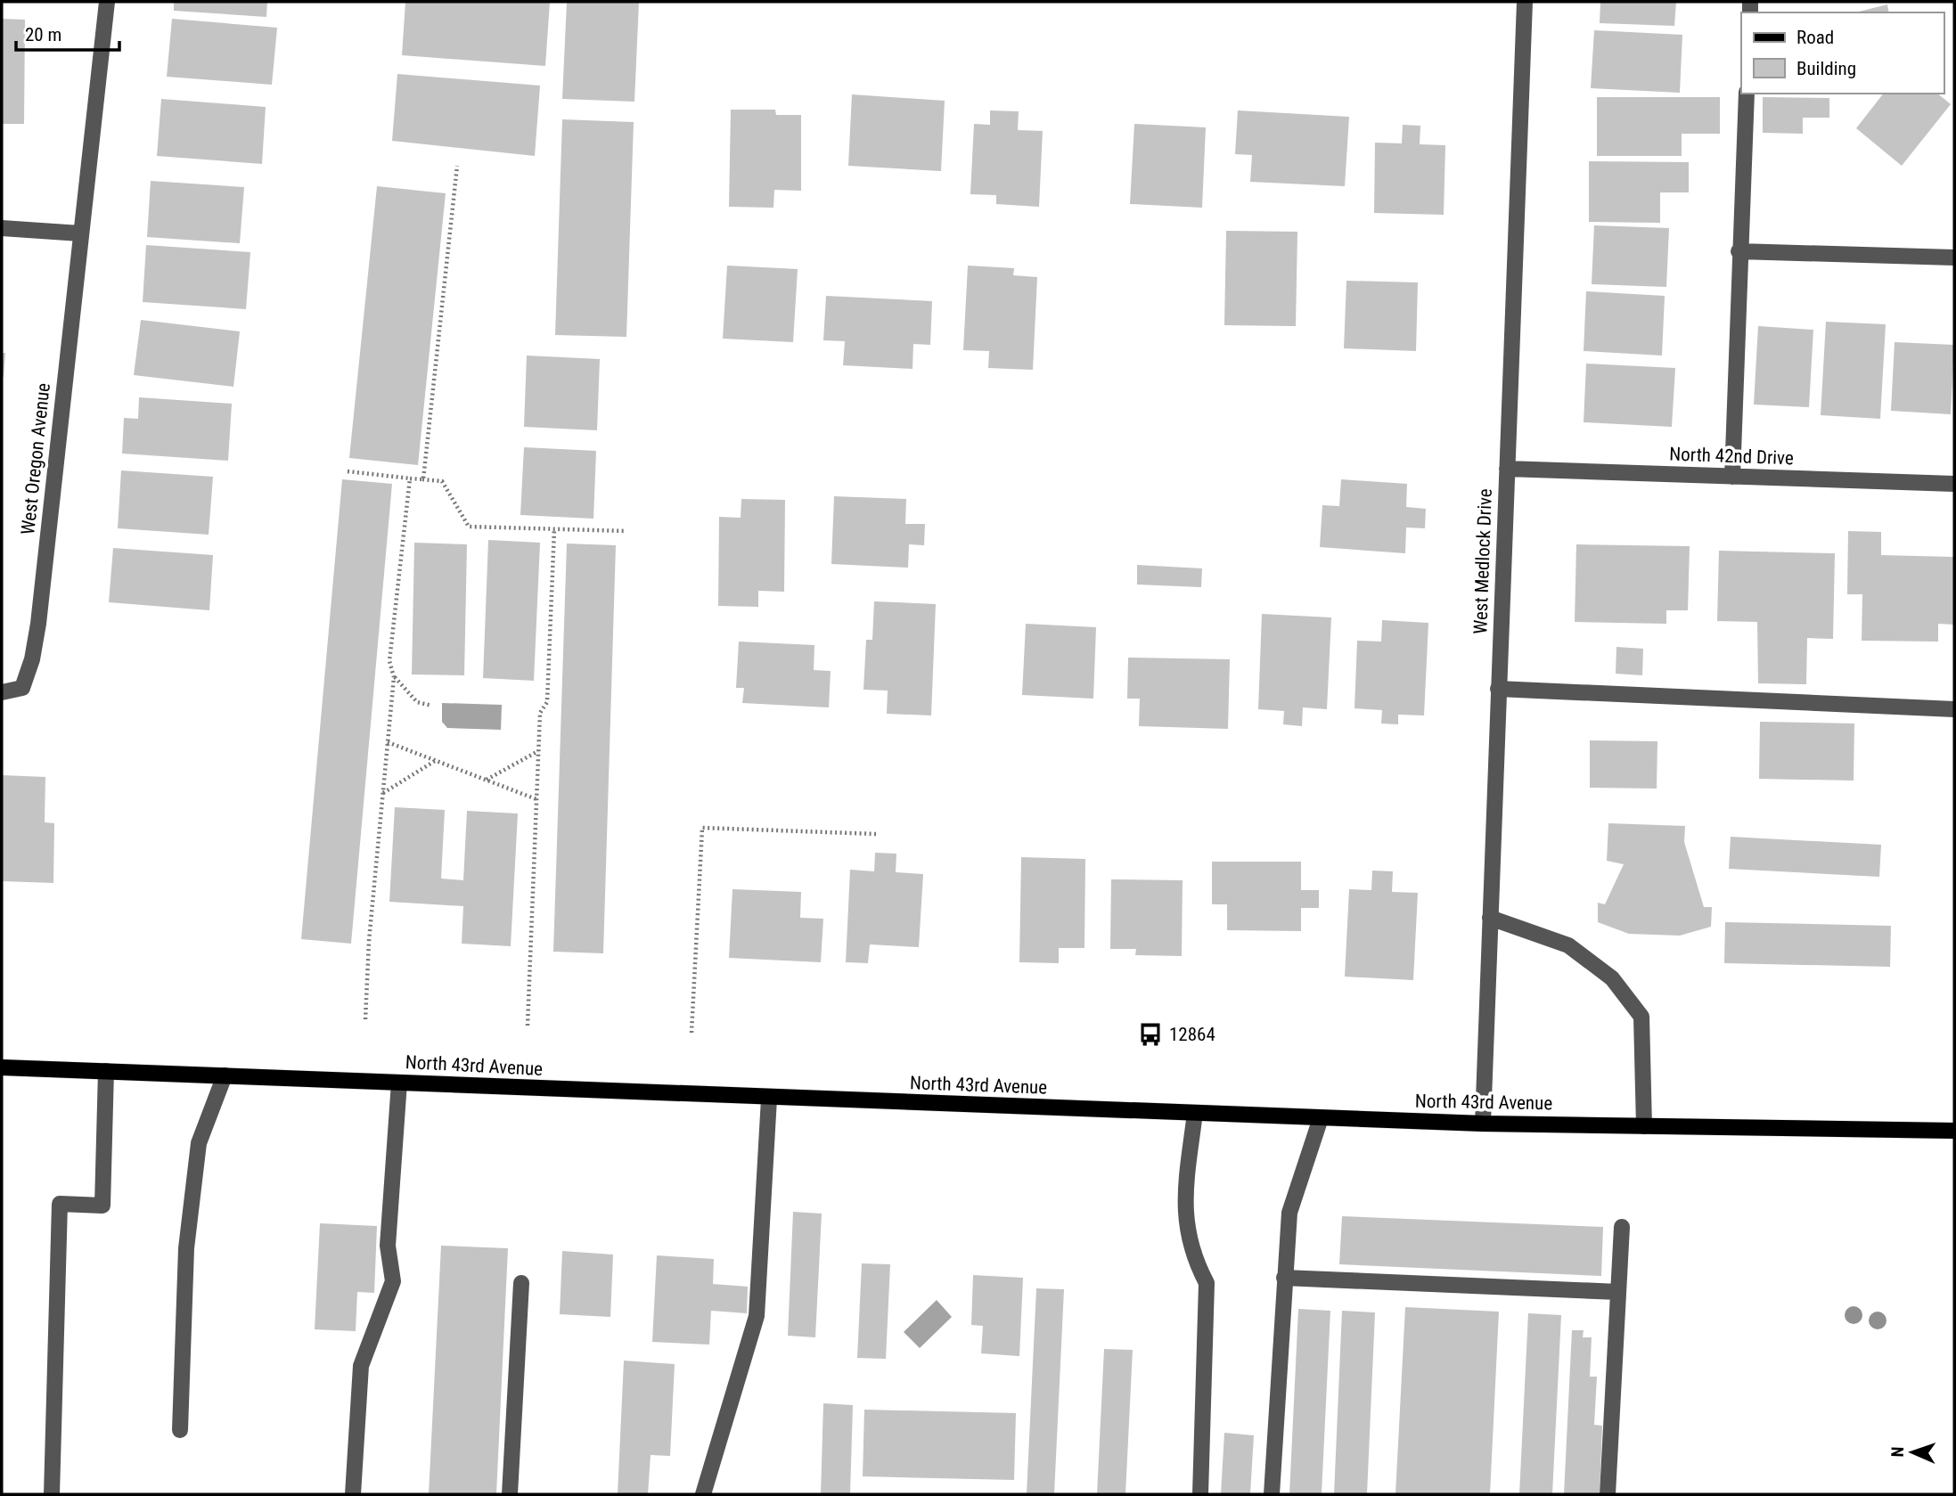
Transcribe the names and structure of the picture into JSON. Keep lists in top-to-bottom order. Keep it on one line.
{"streets":{"main road":["North 43rd Avenue"],"street":["North 42nd Drive","West Oregon Avenue","West Medlock Drive"]},"crossings":[["North 42nd Drive","West Medlock Drive"],["West Medlock Drive","North 43rd Avenue"]],"places":{"bus stop":["12864"]},"legend":["Road","Building"],"scale_bar":"20 m","north":"left"}
